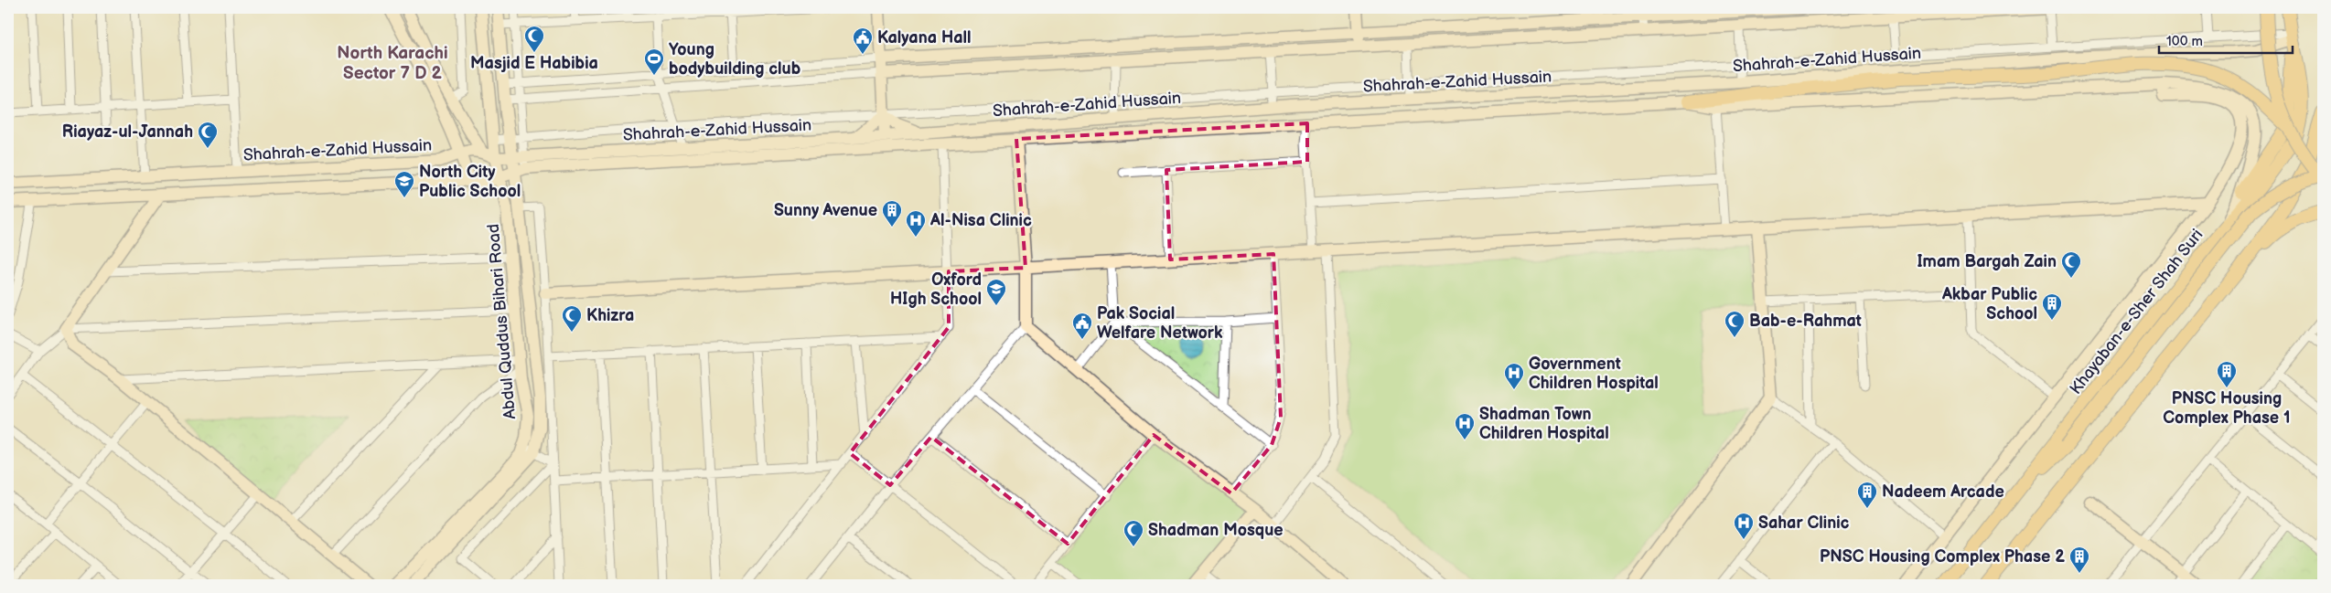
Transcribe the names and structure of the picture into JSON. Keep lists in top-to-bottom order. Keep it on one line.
{"streets":{"main road":["Khayaban-e-Sher Shah Suri"],"street":["Shahrah-e-Zahid Hussain","Abdul Quddus Bihari Road"]},"crossings":[["Shahrah-e-Zahid Hussain","Khayaban-e-Sher Shah Suri"],["Shahrah-e-Zahid Hussain","Abdul Quddus Bihari Road"]],"districts":["North Karachi Sector 7 D 2"],"places":{"mosque":["Masjid E Habibia","Riayaz-ul-Jannah","Imam Bargah Zain","Khizra","Bab-e-Rahmat","Shadman Mosque"],"public building":["Kalyana Hall","Pak Social Welfare Network"],"sports":["Young bodybuilding club"],"school or university":["North City Public School","Oxford HIgh School"],"building":["Sunny Avenue","Akbar Public School","PNSC Housing Complex Phase 1","Nadeem Arcade","PNSC Housing Complex Phase 2"],"hospital":["Al-Nisa Clinic","Government Children Hospital","Shadman Town Children Hospital","Sahar Clinic"]},"scale_bar":"100 m"}
